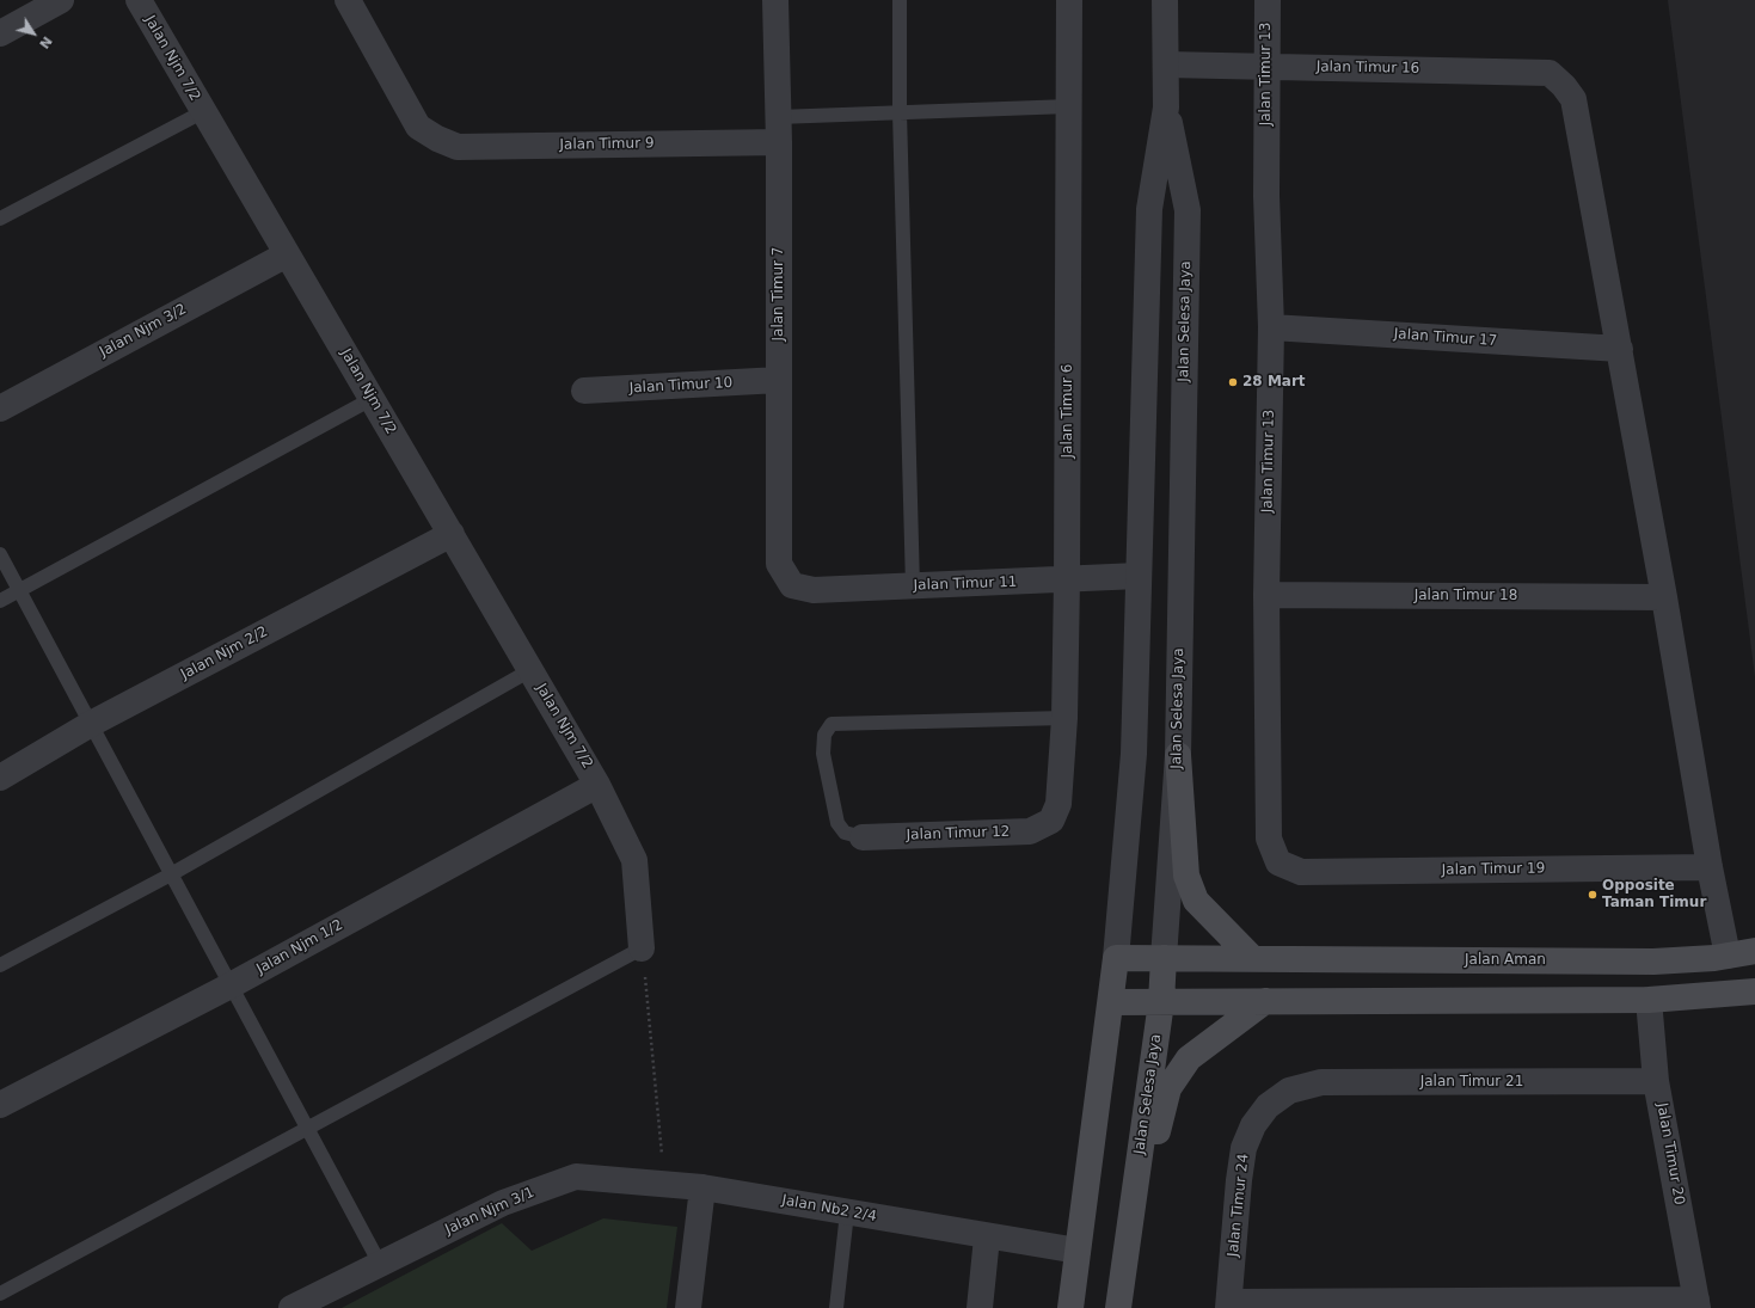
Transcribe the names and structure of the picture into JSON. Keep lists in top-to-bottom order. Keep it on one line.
{"streets":{"main road":["Jalan Selesa Jaya","Jalan Aman"],"street":["Jalan Njm 7/2","Jalan Timur 16","Jalan Timur 13","Jalan Timur 9","Jalan Timur 7","Jalan Njm 3/2","Jalan Timur 17","Jalan Timur 10","Jalan Timur 6","Jalan Timur 11","Jalan Timur 18","Jalan Njm 2/2","Jalan Timur 12","Jalan Timur 19","Jalan Njm 1/2","Jalan Timur 21","Jalan Timur 20","Jalan Timur 24","Jalan Nb2 2/4","Jalan Njm 3/1"]},"crossings":[["Jalan Njm 7/2","Jalan Njm 3/2"],["Jalan Njm 7/2","Jalan Njm 2/2"],["Jalan Njm 7/2","Jalan Njm 1/2"],["Jalan Timur 16","Jalan Timur 13"],["Jalan Timur 16","Jalan Selesa Jaya"],["Jalan Timur 16","Jalan Timur 17"],["Jalan Timur 13","Jalan Timur 17"],["Jalan Timur 13","Jalan Timur 18"],["Jalan Timur 13","Jalan Timur 19"],["Jalan Timur 9","Jalan Timur 7"],["Jalan Timur 7","Jalan Timur 10"],["Jalan Timur 7","Jalan Timur 11"],["Jalan Selesa Jaya","Jalan Timur 11"],["Jalan Selesa Jaya","Jalan Aman"],["Jalan Selesa Jaya","Jalan Nb2 2/4"],["Jalan Timur 6","Jalan Timur 11"],["Jalan Timur 6","Jalan Timur 12"],["Jalan Timur 21","Jalan Timur 20"],["Jalan Timur 21","Jalan Timur 24"],["Jalan Nb2 2/4","Jalan Njm 3/1"]],"places":["28 Mart","Opposite Taman Timur"],"north":"bottom right"}
